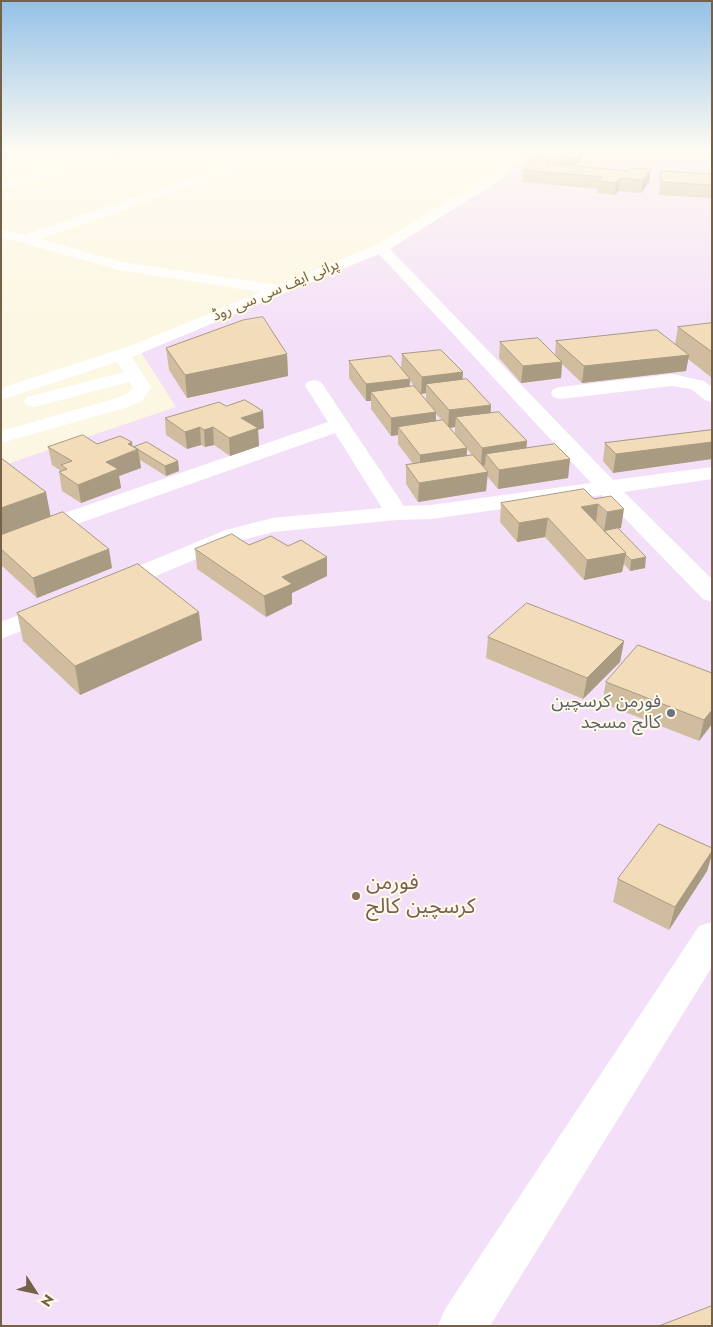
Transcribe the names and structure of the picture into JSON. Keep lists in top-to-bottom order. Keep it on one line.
{"streets":{"street":["پرانی ایف سی سی روڈ"]},"places":["فورمن کرسچین کالج مسجد","فورمن کرسچین کالج"],"north":"bottom right"}
